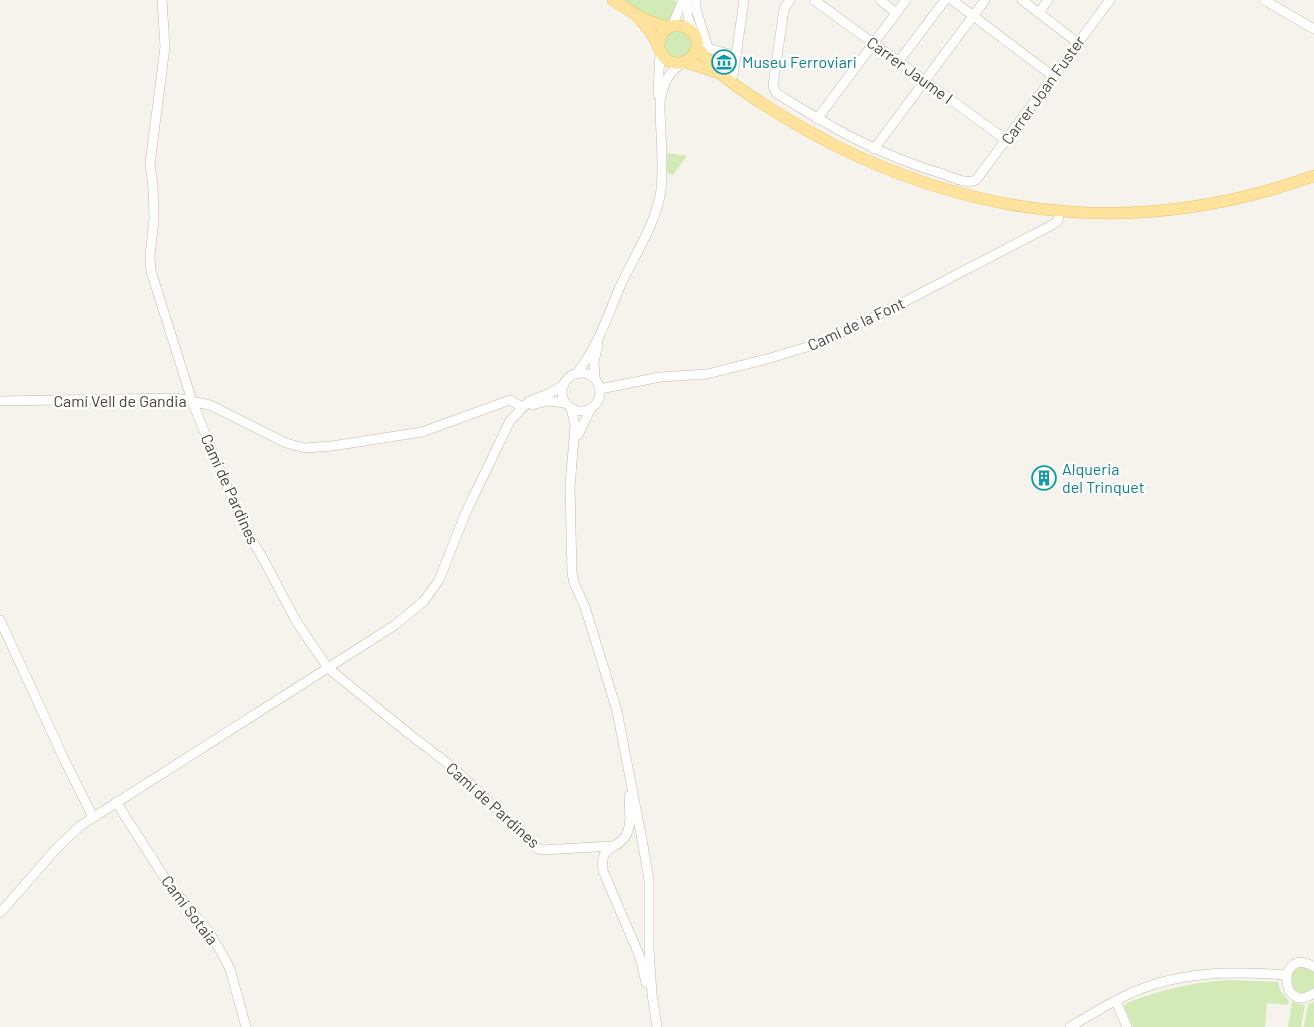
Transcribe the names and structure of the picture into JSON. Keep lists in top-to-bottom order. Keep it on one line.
{"streets":{"street":["Carrer Jaume I","Carrer Joan Fuster","Camí de la Font","Camí Vell de Gandia","Camí de Pardines","Camí Sotaia"]},"crossings":[["Carrer Jaume I","Carrer Joan Fuster"],["Camí Vell de Gandia","Camí de Pardines"]],"places":{"museum":["Museu Ferroviari"],"building":["Alqueria del Trinquet"]}}
